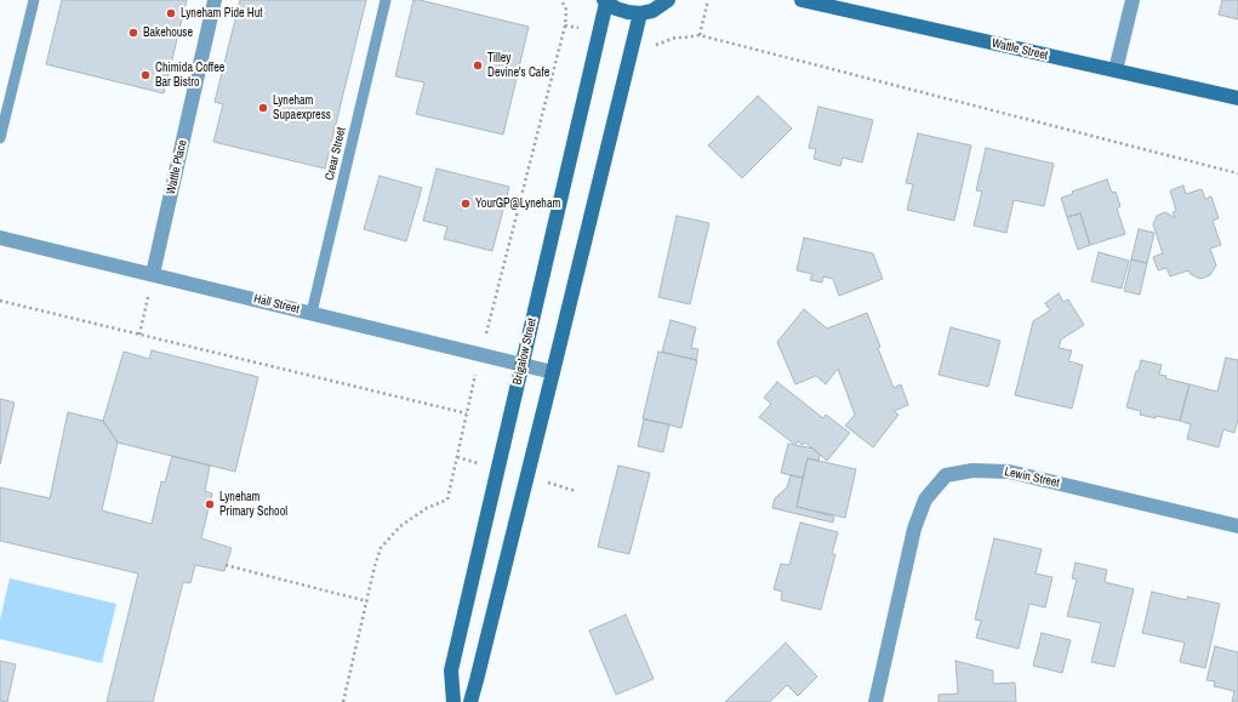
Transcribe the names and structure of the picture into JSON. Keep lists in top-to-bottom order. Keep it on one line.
{"streets":{"street":["Wattle Street","Wattle Place","Hall Street","Brigalow Street","Lewin Street"],"lane":["Crear Street"]},"crossings":[["Crear Street","Hall Street"],["Wattle Place","Hall Street"],["Hall Street","Brigalow Street"]],"places":["Lyneham Pide Hut","Bakehouse","Tilley Devine's Cafe","Chimida Coffee Bar Bistro","Lyneham Supaexpress","YourGP@Lyneham","Lyneham Primary School"]}
